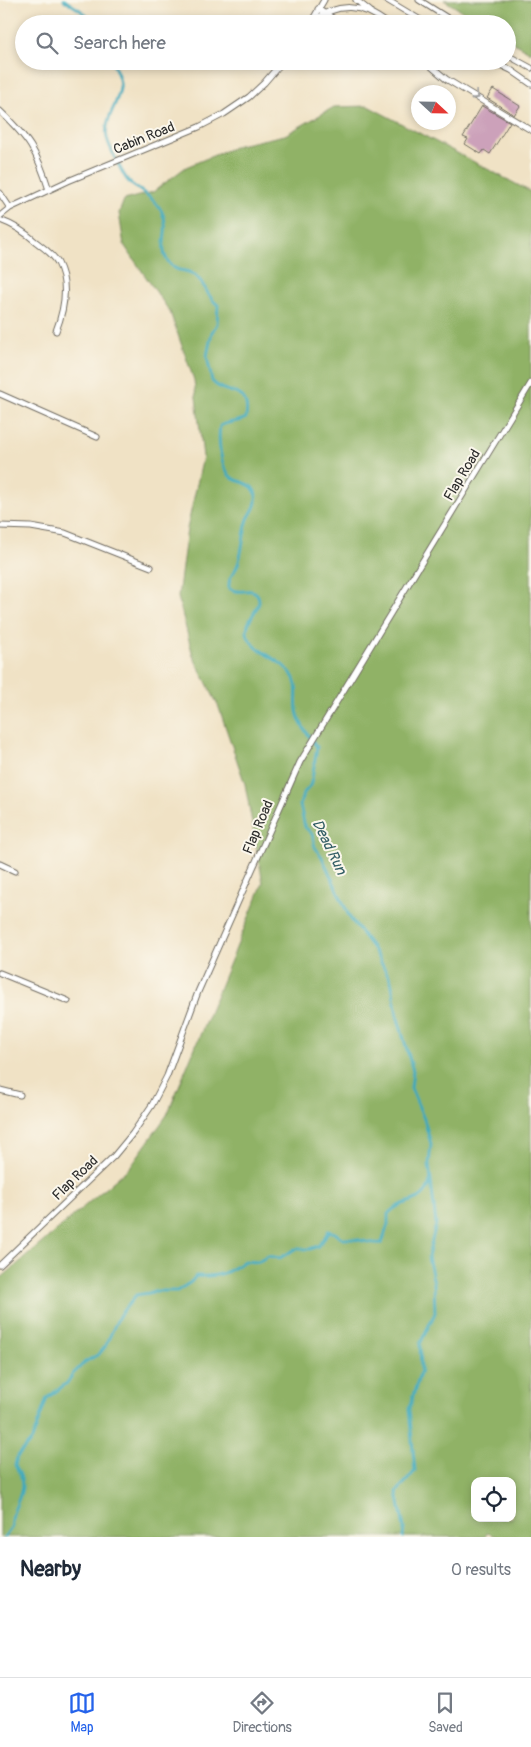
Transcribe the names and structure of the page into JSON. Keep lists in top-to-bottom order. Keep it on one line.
{"streets":{"lane":["Cabin Road","Flap Road"]},"water":["Dead Run"],"north":"right","page":{"search":"Search here","heading":["Nearby","0 results"],"nav":["Map","Directions","Saved"]}}
